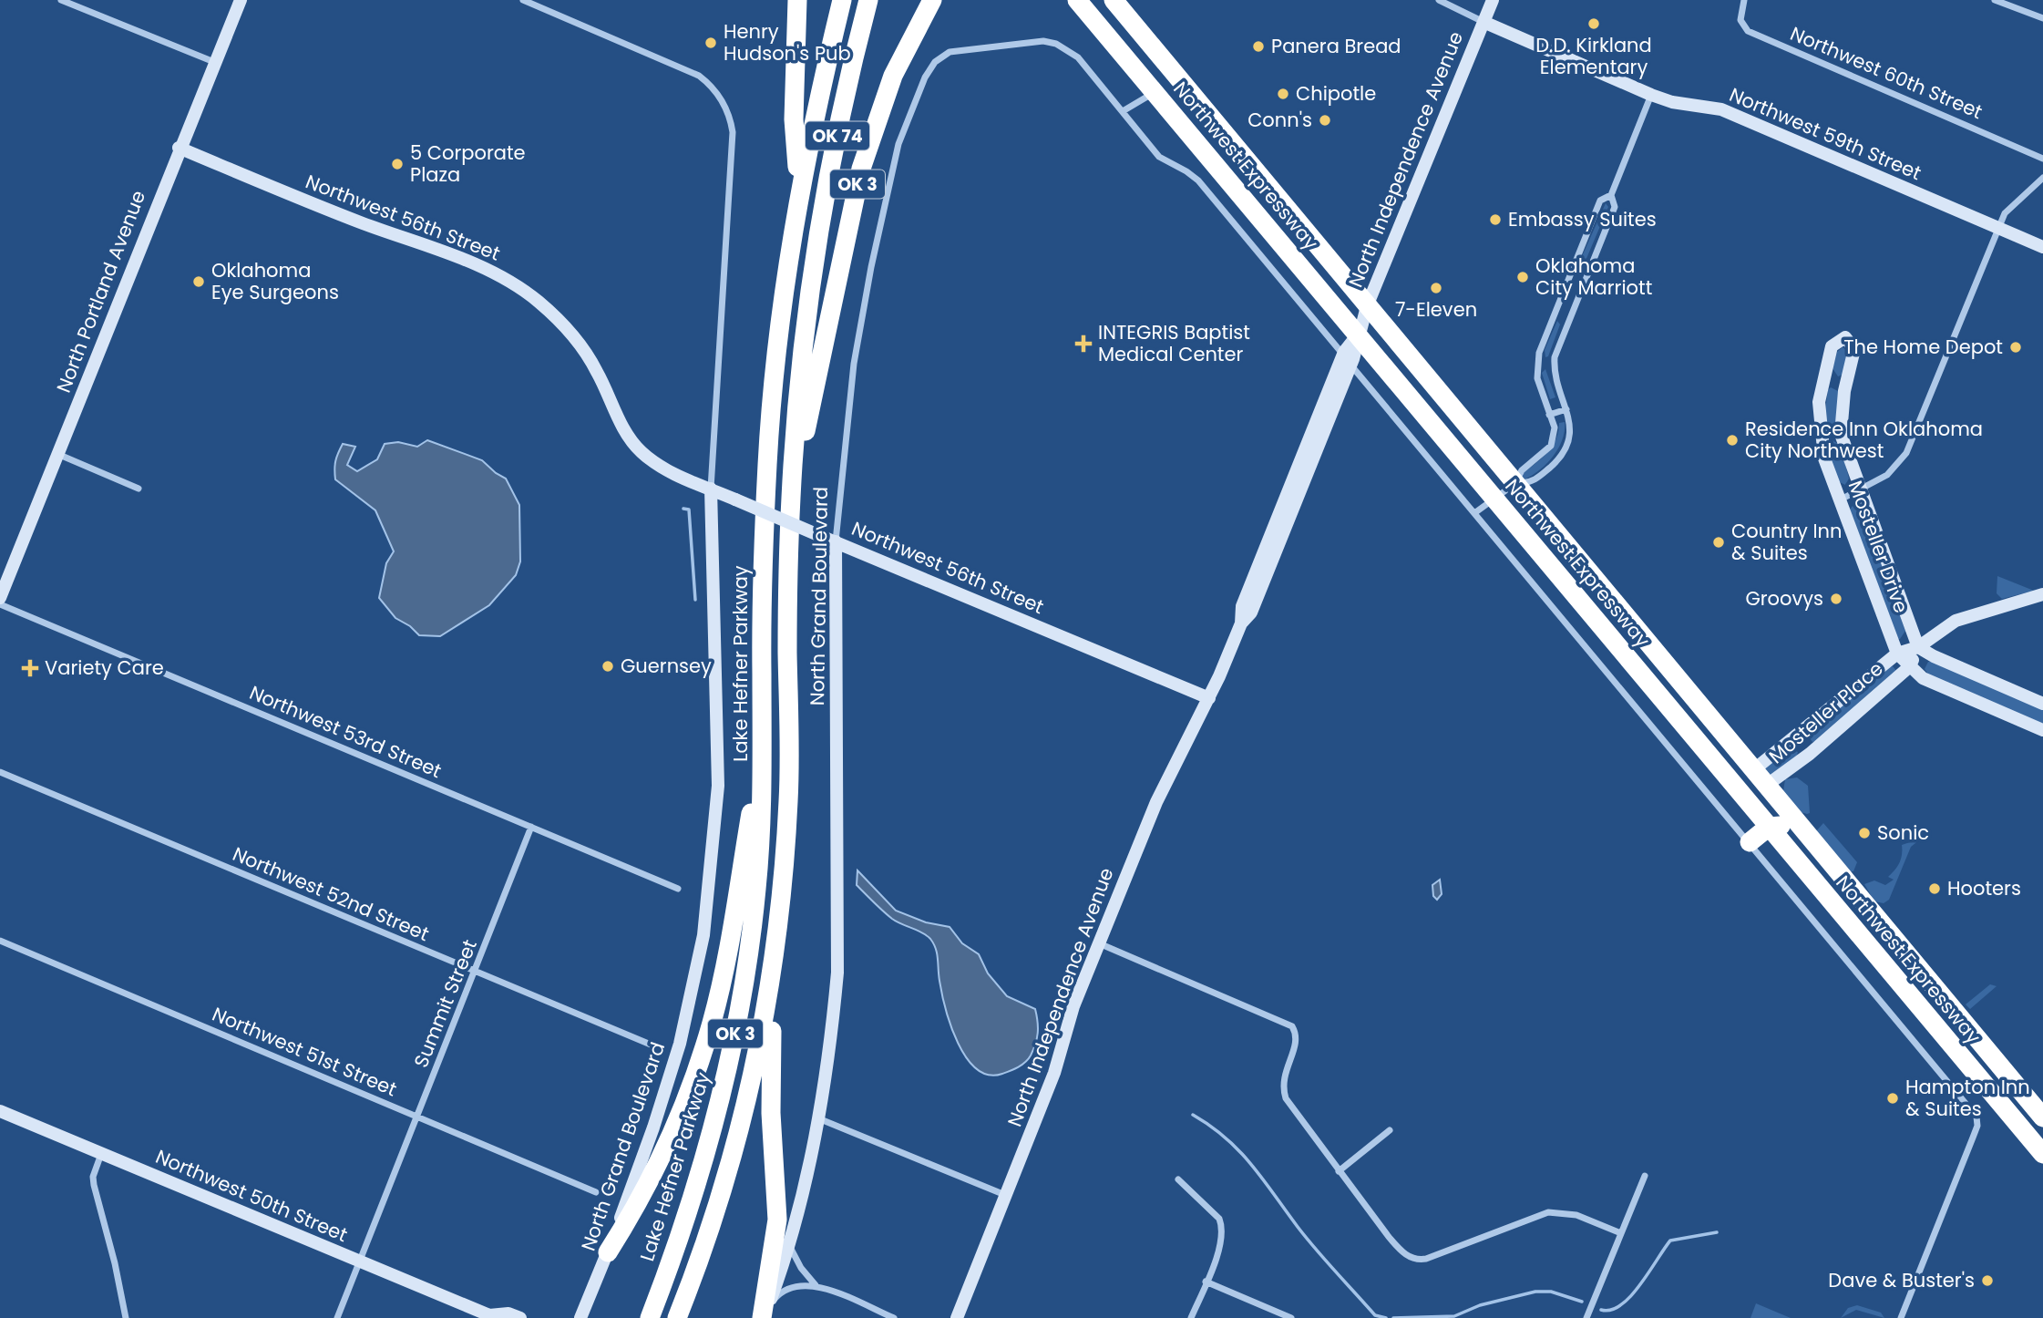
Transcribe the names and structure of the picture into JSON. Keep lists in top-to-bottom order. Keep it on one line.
{"streets":{"highway":["OK 74","Northwest Expressway","OK 3","Lake Hefner Parkway"],"street":["Northwest 60th Street","Northwest 59th Street","North Independence Avenue","Northwest 56th Street","North Portland Avenue","Mosteller Drive","North Grand Boulevard","Mosteller Place","Northwest 53rd Street","Northwest 52nd Street","Summit Street","Northwest 51st Street","Northwest 50th Street"]},"crossings":[["Northwest 59th Street","North Independence Avenue"],["OK 74","OK 3"],["North Independence Avenue","Northwest Expressway"],["North Independence Avenue","Northwest 56th Street"],["Northwest Expressway","Mosteller Place"],["OK 3","Lake Hefner Parkway"],["Northwest 56th Street","North Portland Avenue"],["Northwest 56th Street","North Grand Boulevard"],["Mosteller Drive","Mosteller Place"],["Northwest 53rd Street","Summit Street"],["Northwest 52nd Street","Summit Street"],["Summit Street","Northwest 51st Street"],["Summit Street","Northwest 50th Street"]],"places":{"other":["D.D. Kirkland Elementary","Henry Hudson's Pub","Panera Bread","Chipotle","Conn's","5 Corporate Plaza","Embassy Suites","Oklahoma City Marriott","Oklahoma Eye Surgeons","7-Eleven","The Home Depot","Residence Inn Oklahoma City Northwest","Country Inn & Suites","Groovys","Guernsey","Sonic","Hooters","Hampton Inn & Suites","Dave & Buster's"],"health":["INTEGRIS Baptist Medical Center","Variety Care"]}}
